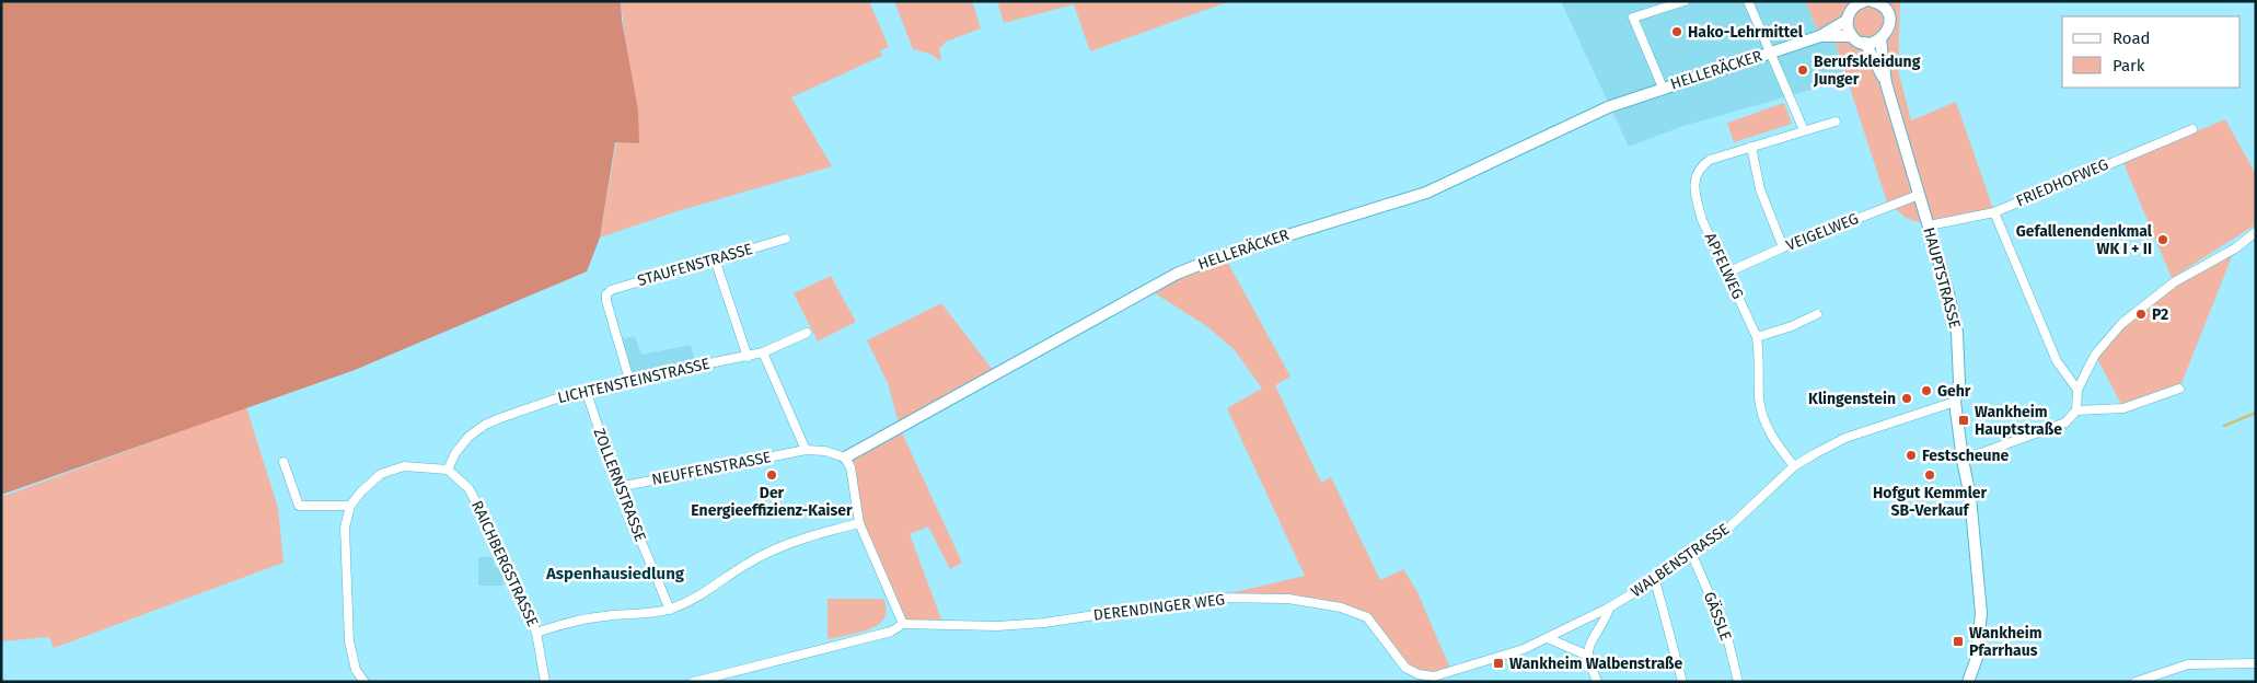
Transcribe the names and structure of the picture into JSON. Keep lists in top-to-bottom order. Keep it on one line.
{"streets":{"street":["HELLERÄCKER","FRIEDHOFWEG","VEIGELWEG","STAUFENSTRASSE","APFELWEG","HAUPTSTRASSE","LICHTENSTEINSTRASSE","NEUFFENSTRASSE","ZOLLERNSTRASSE","WALBENSTRASSE","RAICHBERGSTRASSE","DERENDINGER WEG","GÄSSLE"]},"crossings":[["HELLERÄCKER","NEUFFENSTRASSE"],["FRIEDHOFWEG","HAUPTSTRASSE"],["VEIGELWEG","APFELWEG"],["VEIGELWEG","HAUPTSTRASSE"],["STAUFENSTRASSE","LICHTENSTEINSTRASSE"],["APFELWEG","WALBENSTRASSE"],["HAUPTSTRASSE","WALBENSTRASSE"],["LICHTENSTEINSTRASSE","ZOLLERNSTRASSE"],["LICHTENSTEINSTRASSE","RAICHBERGSTRASSE"],["NEUFFENSTRASSE","ZOLLERNSTRASSE"],["WALBENSTRASSE","DERENDINGER WEG"],["WALBENSTRASSE","GÄSSLE"]],"districts":["Aspenhausiedlung"],"places":{"other":["Hako-Lehrmittel","Berufskleidung Junger","Gefallenendenkmal WK I + II","P2","Gehr","Klingenstein","Festscheune","Der Energieeffizienz-Kaiser","Hofgut Kemmler SB-Verkauf"],"transit":["Wankheim Hauptstraße","Wankheim Pfarrhaus","Wankheim Walbenstraße"]},"legend":["Road","Park"]}
